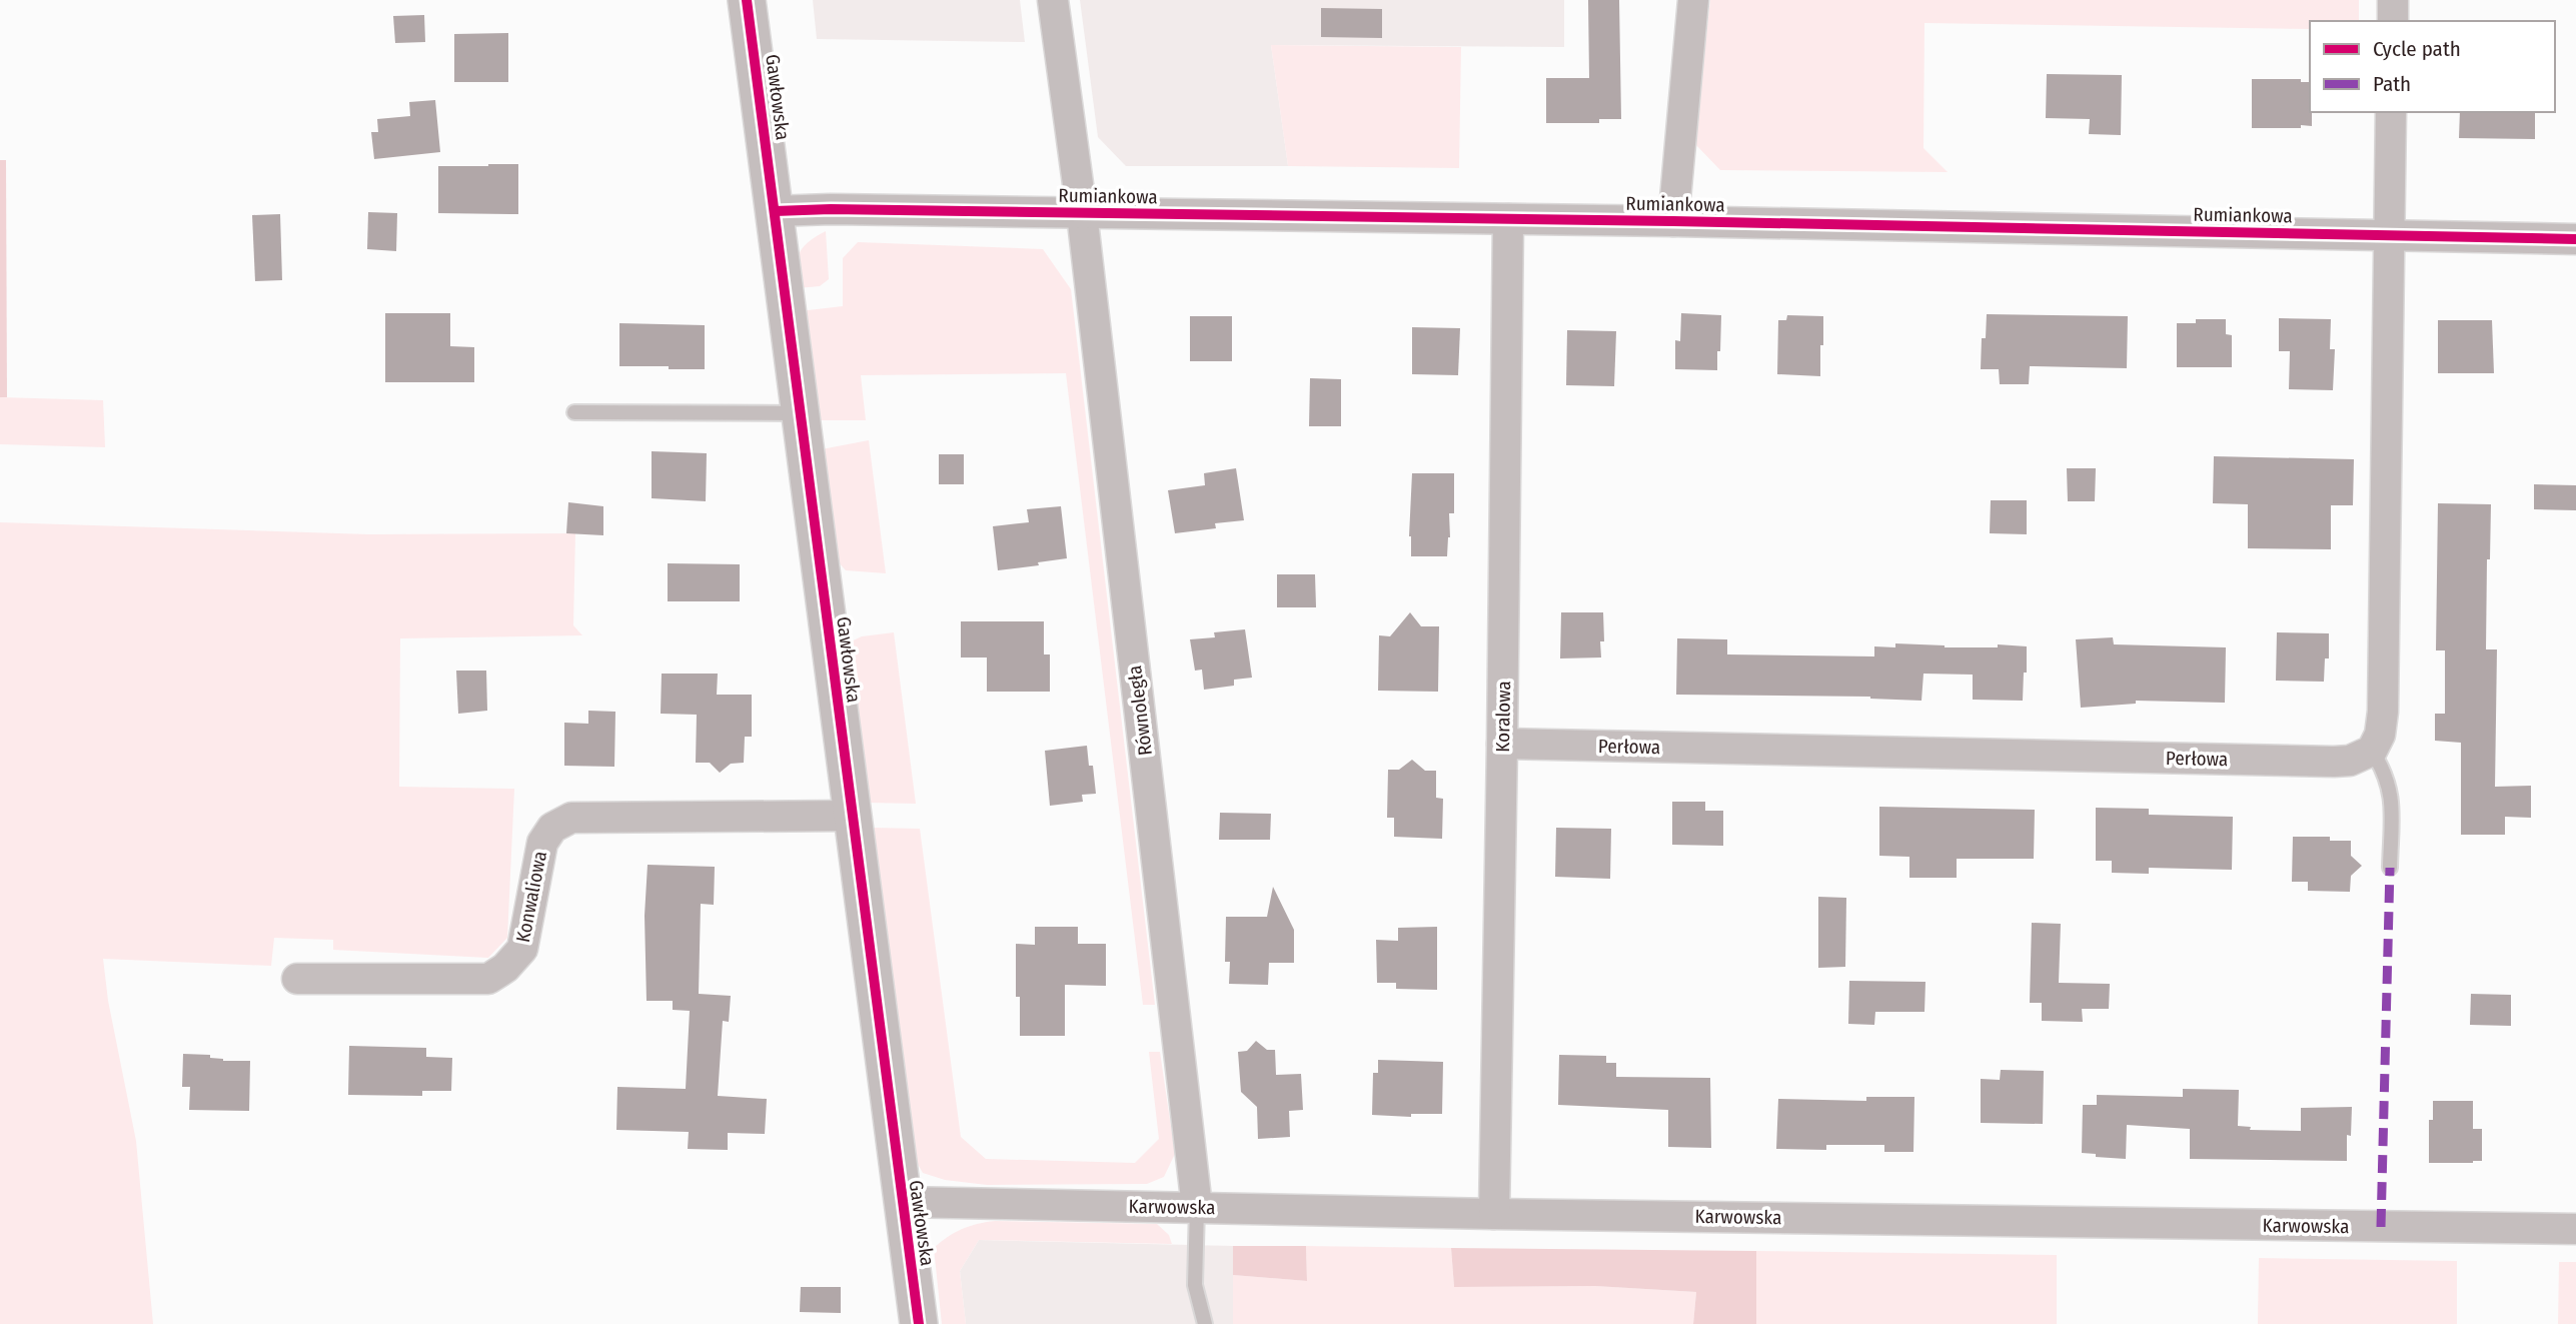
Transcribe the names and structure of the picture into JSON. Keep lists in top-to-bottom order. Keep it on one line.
{"streets":{"street":["Gawłowska","Rumiankowa","Równoległa","Koralowa","Perłowa","Konwaliowa","Karwowska"]},"crossings":[["Gawłowska","Rumiankowa"],["Gawłowska","Konwaliowa"],["Gawłowska","Karwowska"],["Rumiankowa","Równoległa"],["Rumiankowa","Koralowa"],["Równoległa","Karwowska"],["Koralowa","Perłowa"],["Koralowa","Karwowska"]],"legend":["Cycle path","Path"]}
